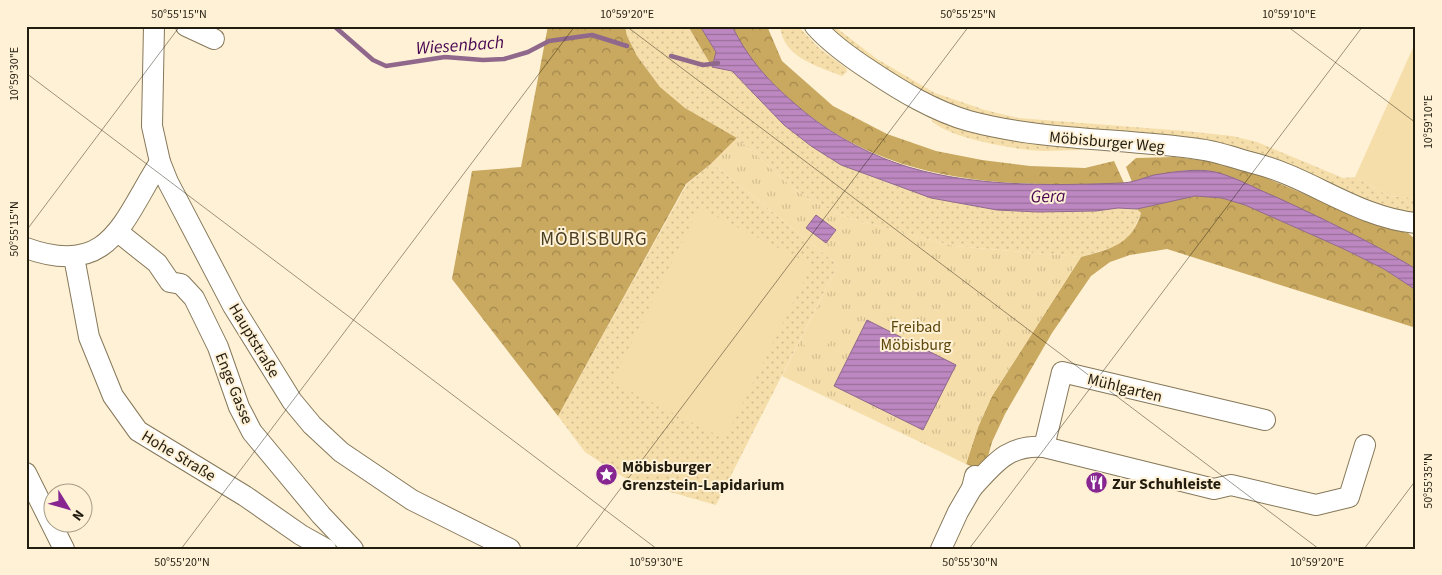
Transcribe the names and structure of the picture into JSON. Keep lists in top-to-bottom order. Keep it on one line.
{"streets":{"street":["Möbisburger Weg","Hauptstraße","Mühlgarten","Enge Gasse","Hohe Straße"]},"districts":["MÖBISBURG"],"water":["Wiesenbach","Gera"],"parks":["Freibad Möbisburg"],"places":{"place":["Möbisburger Grenzstein-Lapidarium"],"restaurant":["Zur Schuhleiste"]},"north":"bottom right","coordinates":["50°55'15\"N","10°59'20\"E","50°55'25\"N","10°59'10\"E","10°59'30\"E","50°55'35\"N","50°55'20\"N","50°55'30\"N"]}
